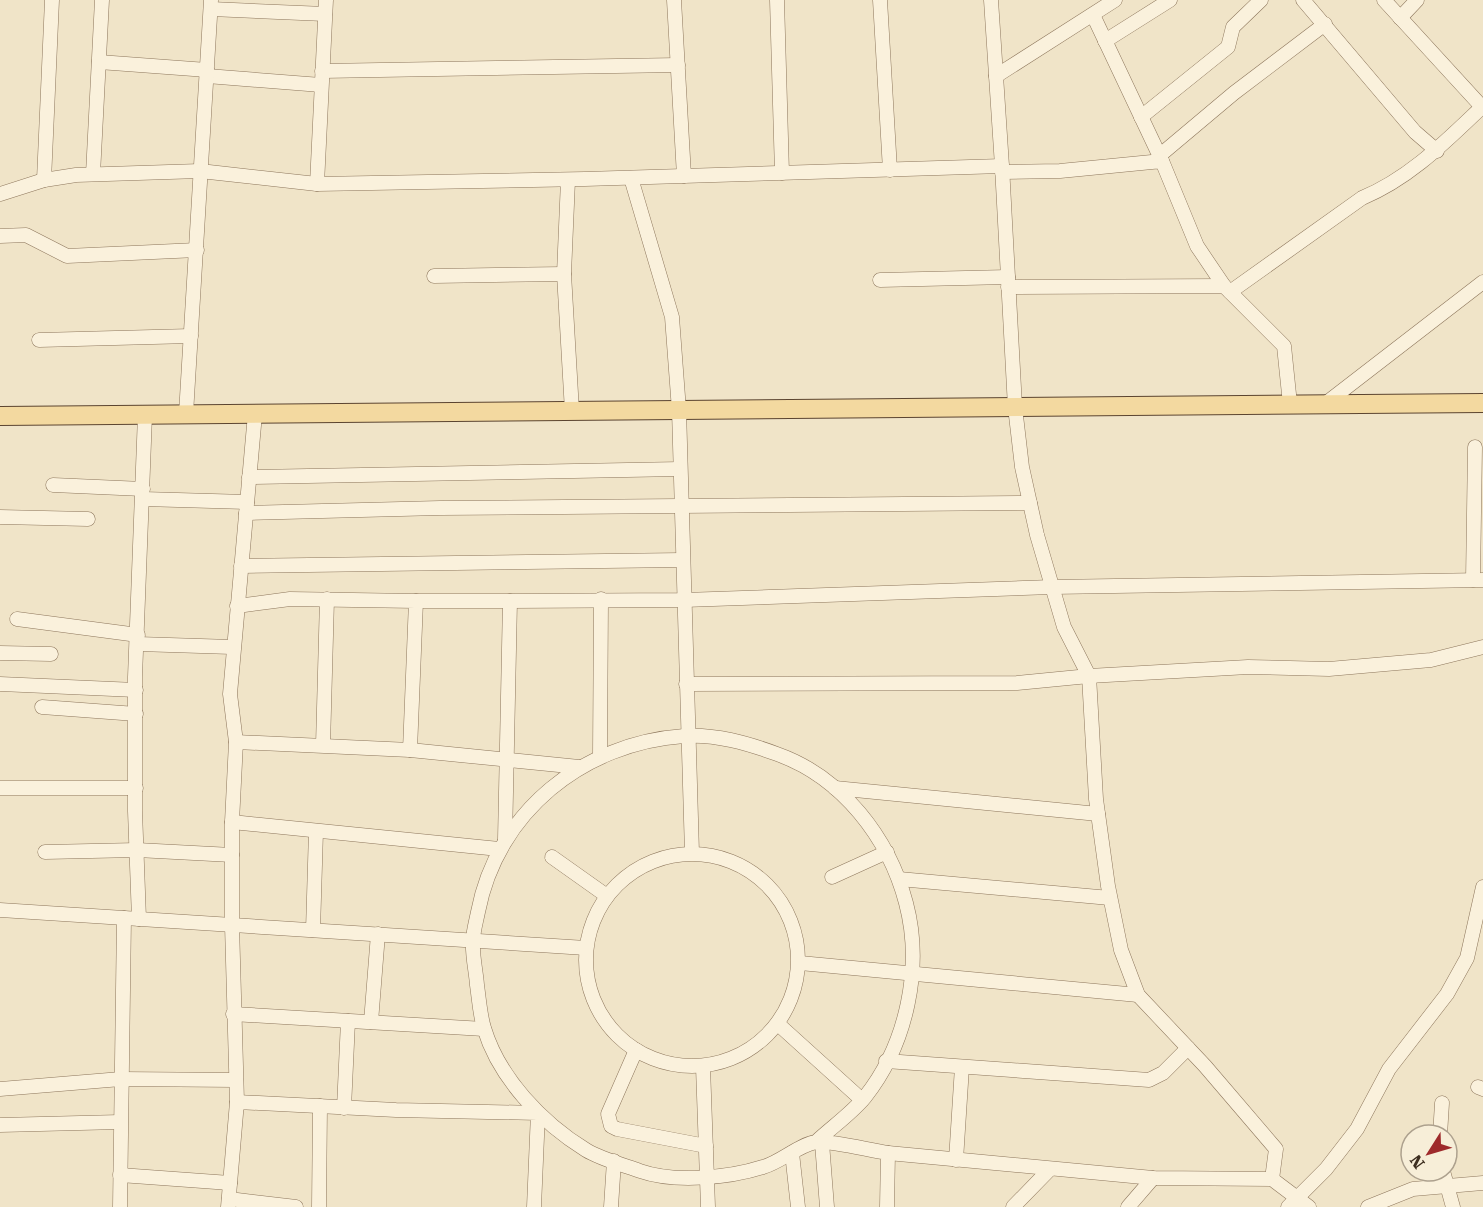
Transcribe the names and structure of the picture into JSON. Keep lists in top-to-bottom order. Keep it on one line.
{"north":"bottom left"}
